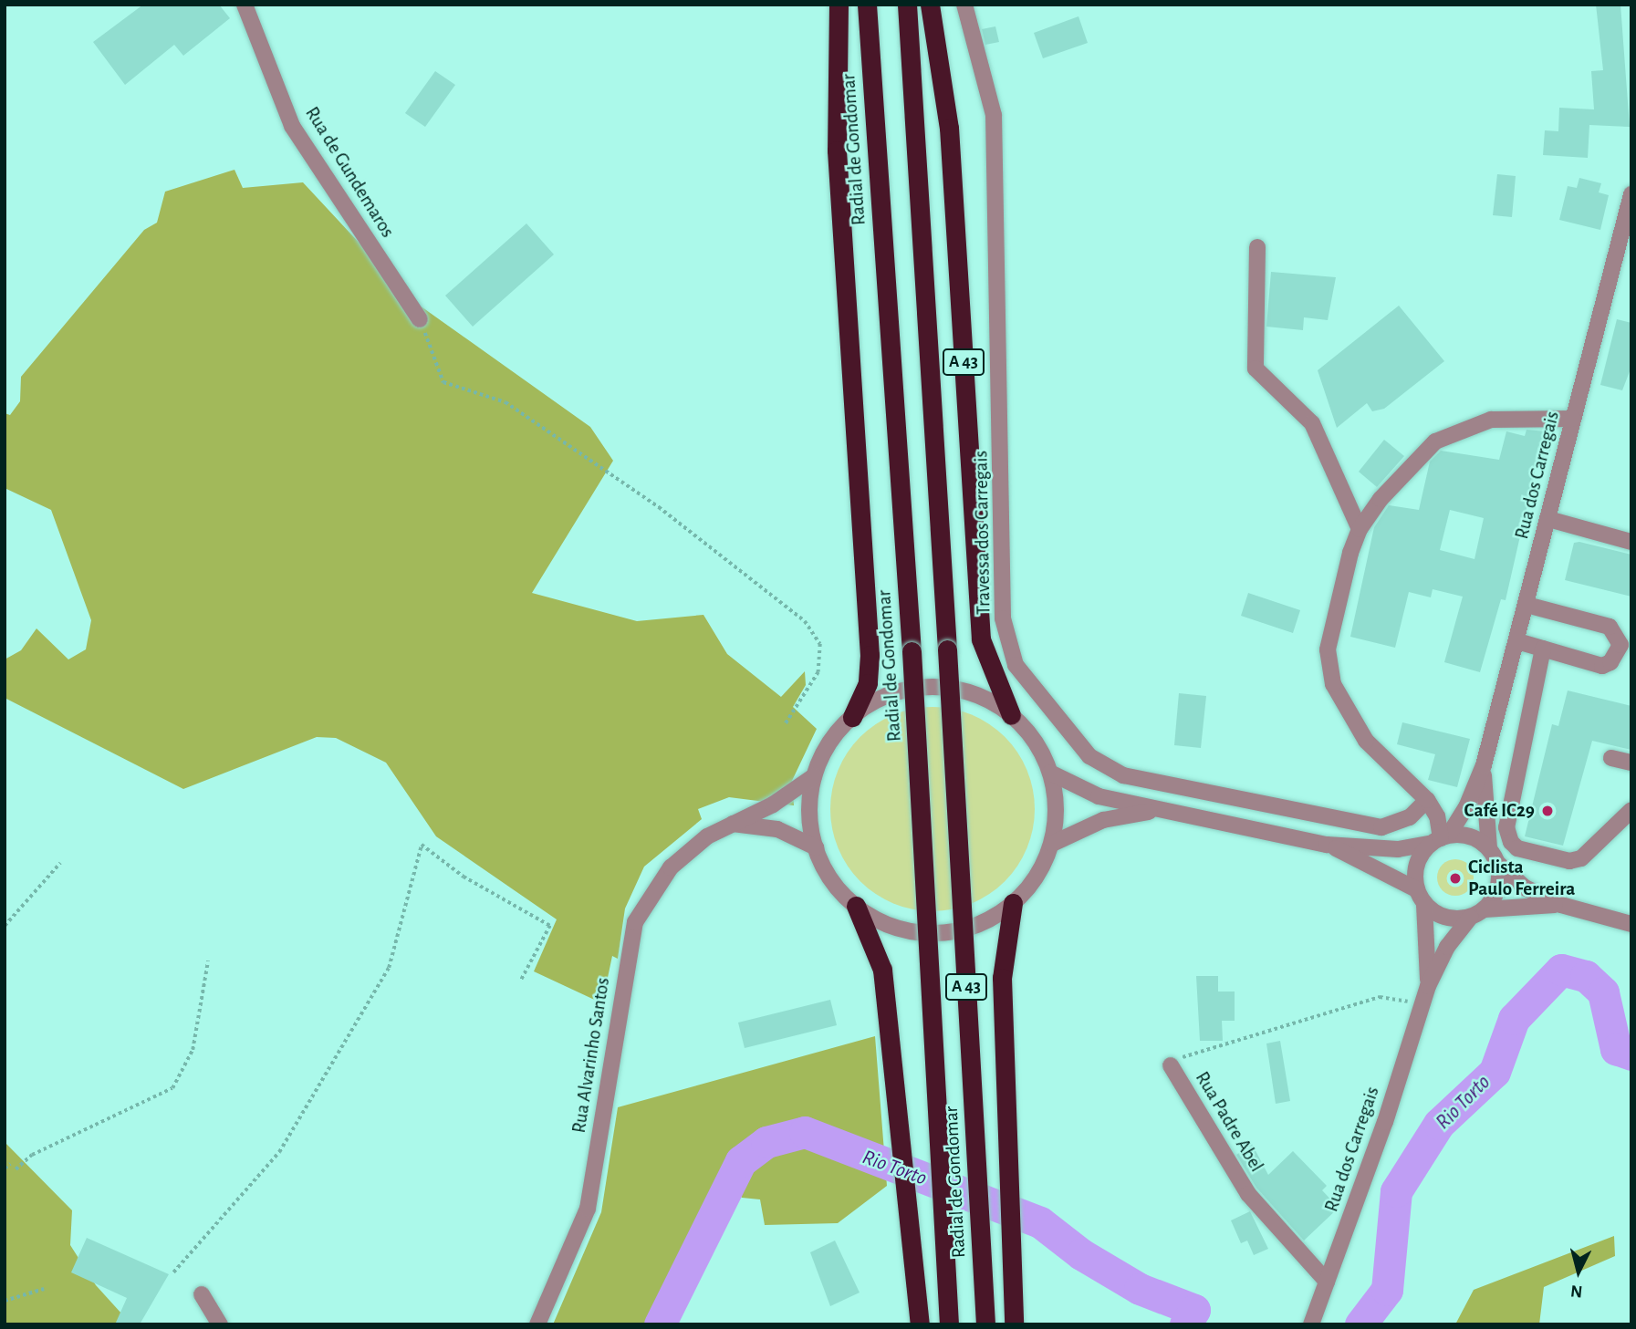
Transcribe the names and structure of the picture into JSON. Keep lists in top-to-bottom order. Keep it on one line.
{"streets":{"highway":["Radial de Gondomar","A 43"],"street":["Rua de Gundemaros","Rua dos Carregais","Travessa dos Carregais","Rua Alvarinho Santos","Rua Padre Abel"]},"crossings":[["Rua dos Carregais","Rua Padre Abel"]],"water":["Rio Torto"],"places":["Café IC29","Ciclista Paulo Ferreira"],"north":"bottom"}
